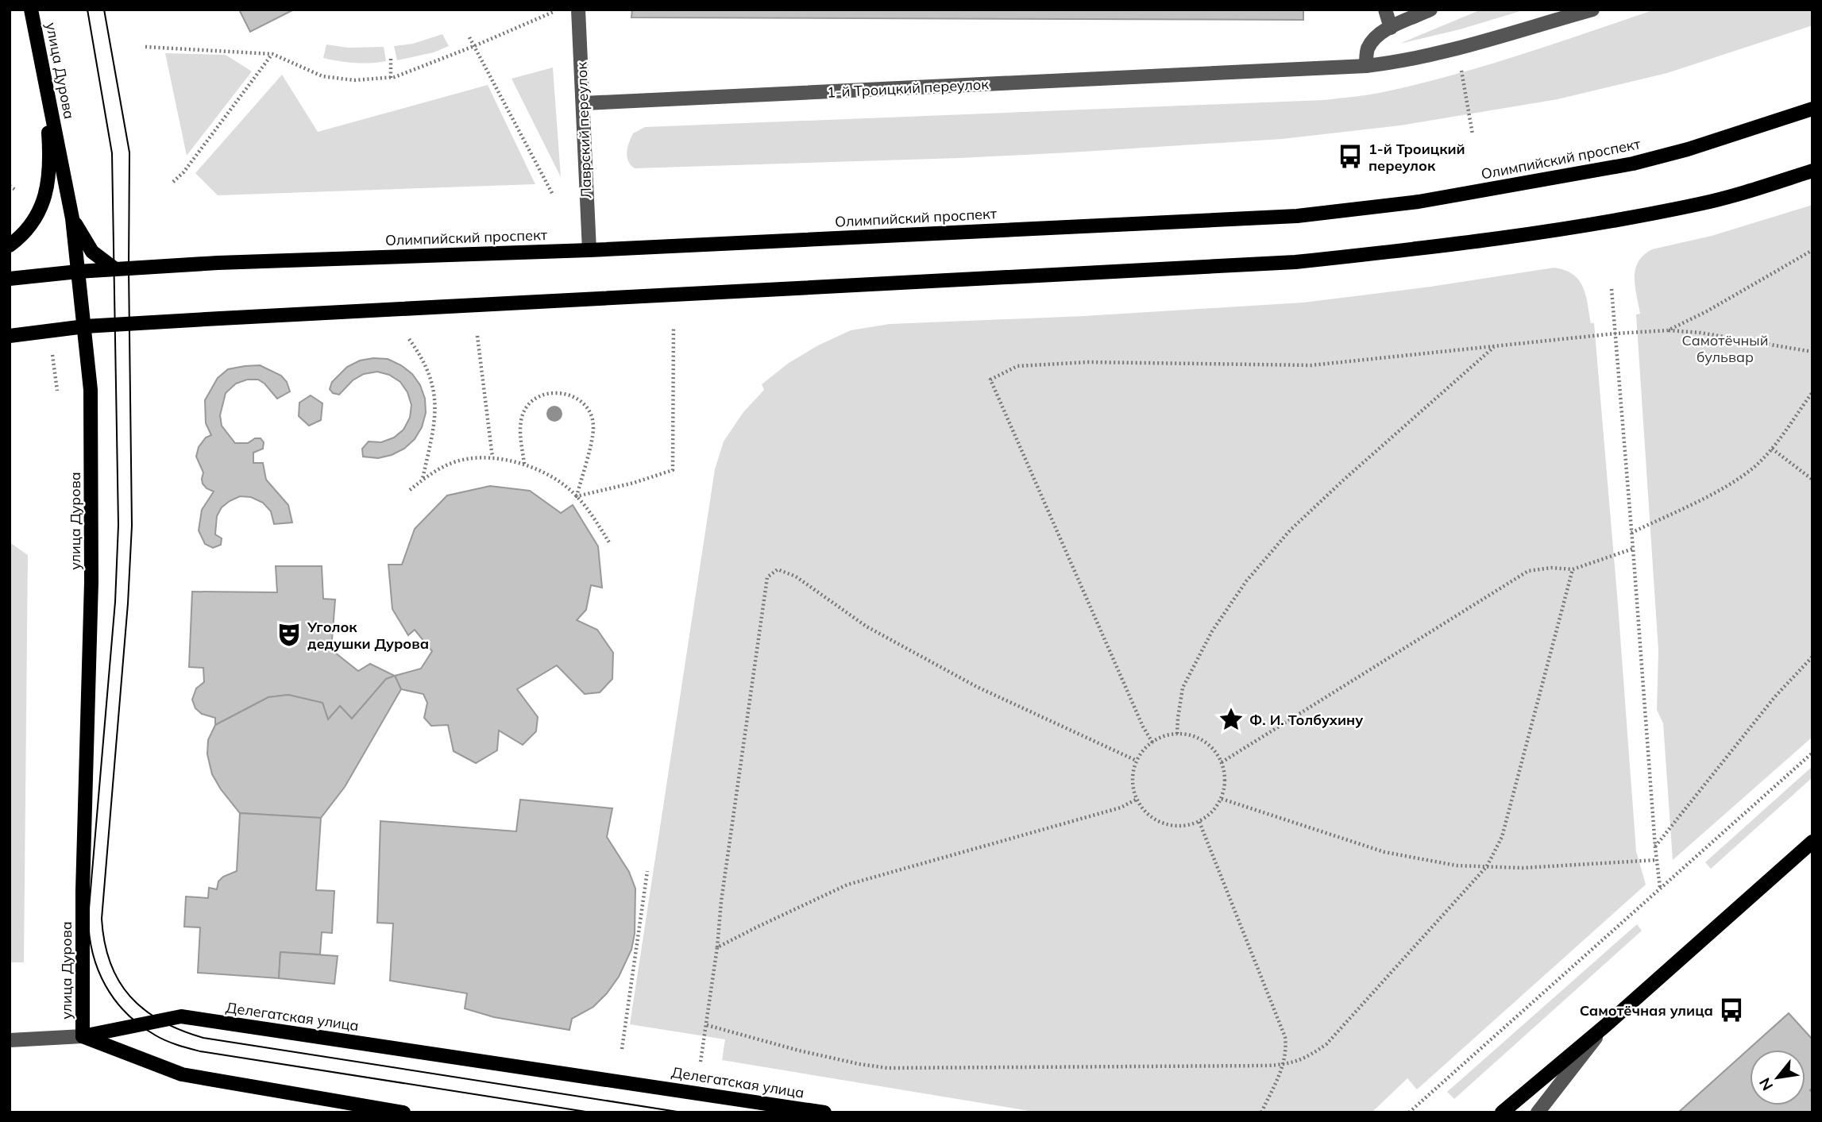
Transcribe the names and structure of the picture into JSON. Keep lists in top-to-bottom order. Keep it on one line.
{"streets":{"main road":["улица Дурова","Олимпийский проспект","Делегатская улица"],"street":["1-й Троицкий переулок","Лаврский переулок"]},"crossings":[["улица Дурова","Олимпийский проспект"],["улица Дурова","Делегатская улица"],["1-й Троицкий переулок","Лаврский переулок"],["Лаврский переулок","Олимпийский проспект"]],"parks":["Самотёчный бульвар"],"places":{"bus stop":["1-й Троицкий переулок","Самотёчная улица"],"theatre":["Уголок дедушки Дурова"],"place":["Ф. И. Толбухину"]},"north":"bottom left"}
